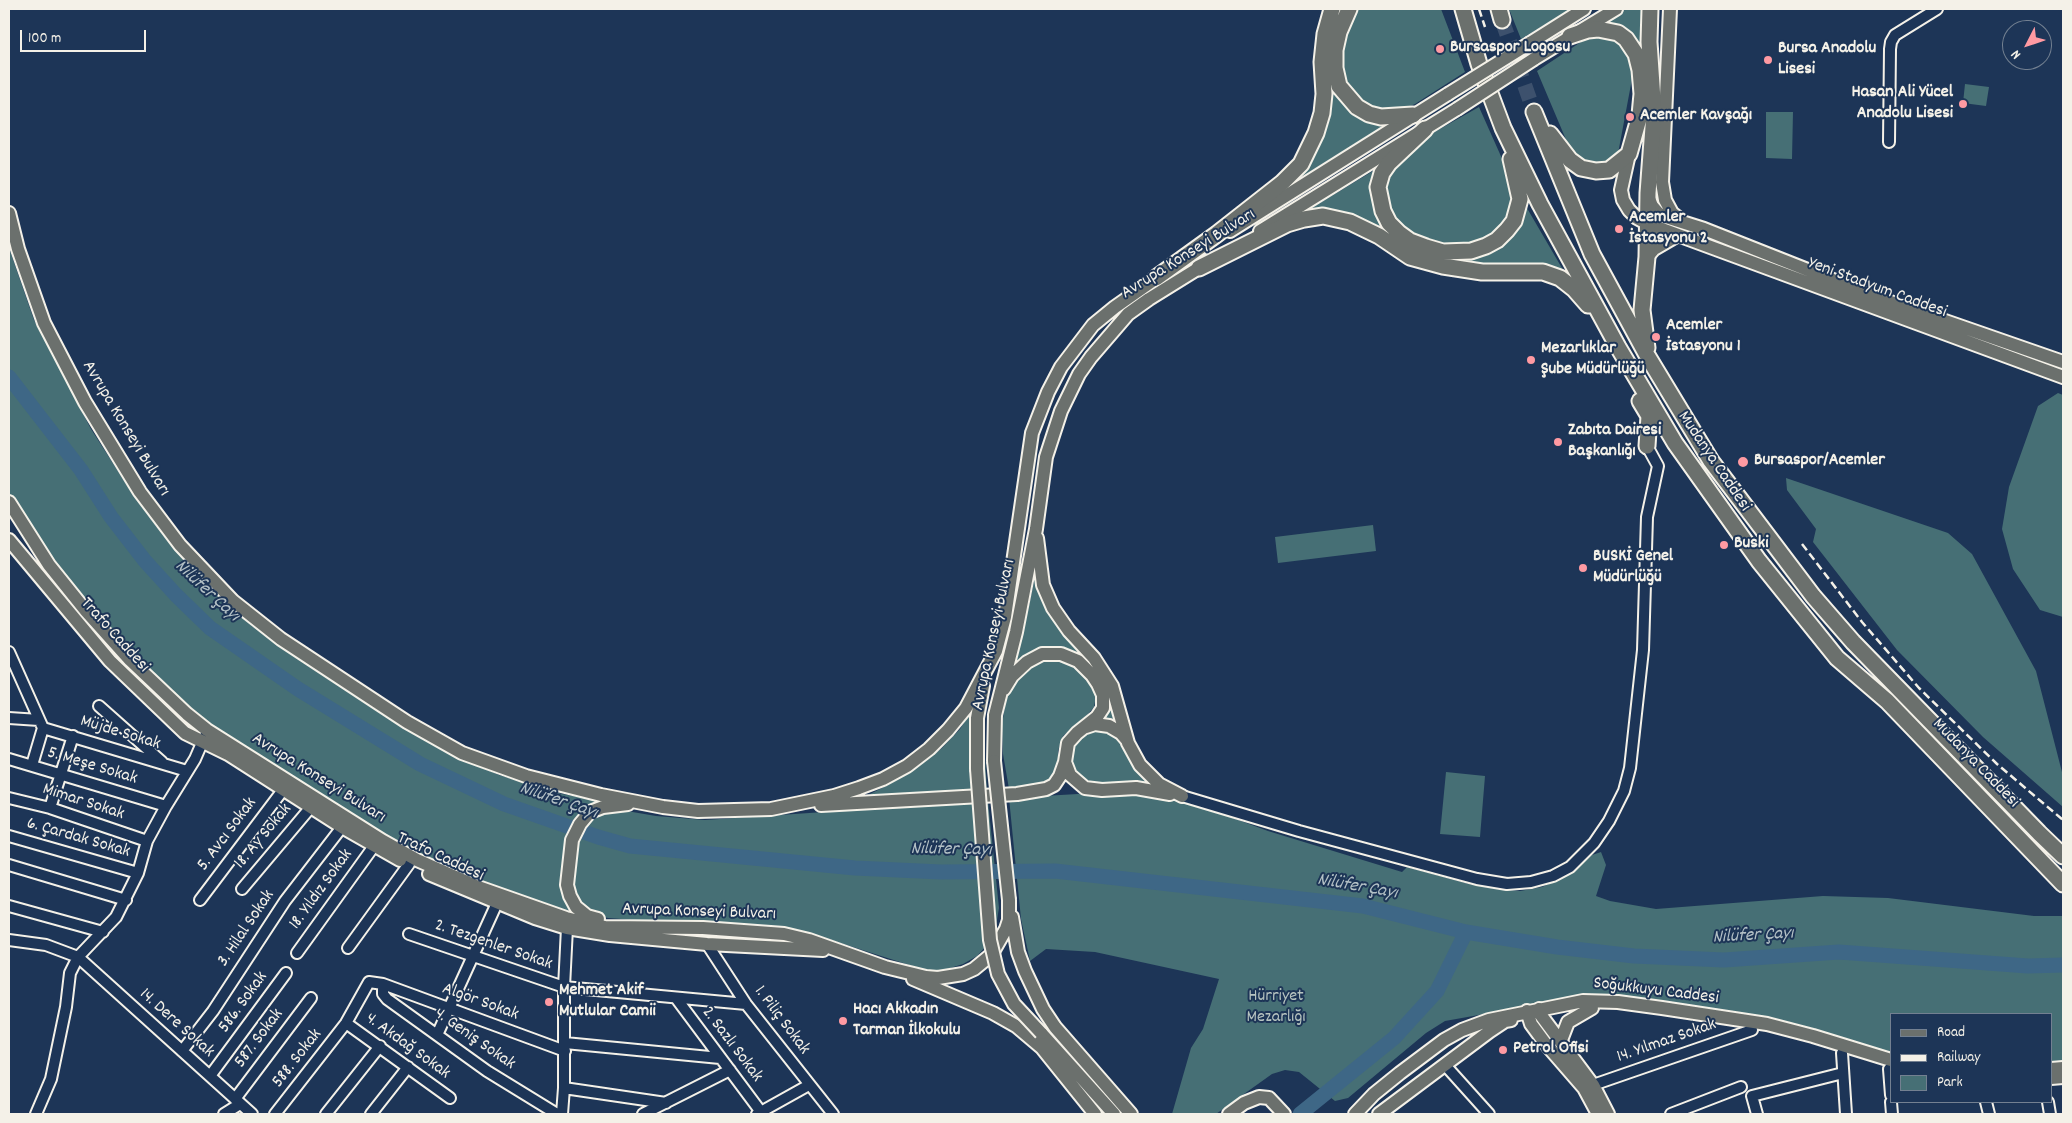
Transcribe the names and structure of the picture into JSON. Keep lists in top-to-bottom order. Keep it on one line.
{"streets":{"highway":["Mudanya Caddesi"],"main road":["Avrupa Konseyi Bulvarı","Yeni Stadyum Caddesi","Trafo Caddesi","Soğukkuyu Caddesi"],"street":["Müjde Sokak","5. Meşe Sokak","Mimar Sokak","5. Avcı Sokak","18. Ay Sokak","6. Çardak Sokak","18. Yıldız Sokak","3. Hilal Sokak","2. Tezgenler Sokak","586. Sokak","Algör Sokak","1. Piliç Sokak","14. Dere Sokak","587. Sokak","4. Geniş Sokak","14. Yılmaz Sokak","2. Sazlı Sokak","4. Akdağ Sokak","588. Sokak"]},"crossings":[["Avrupa Konseyi Bulvarı","Trafo Caddesi"],["Yeni Stadyum Caddesi","Mudanya Caddesi"],["Trafo Caddesi","5. Avcı Sokak"],["Trafo Caddesi","18. Ay Sokak"],["Trafo Caddesi","18. Yıldız Sokak"],["Trafo Caddesi","3. Hilal Sokak"],["Trafo Caddesi","1. Piliç Sokak"],["3. Hilal Sokak","14. Dere Sokak"],["2. Tezgenler Sokak","1. Piliç Sokak"],["2. Tezgenler Sokak","2. Sazlı Sokak"],["Soğukkuyu Caddesi","14. Yılmaz Sokak"],["586. Sokak","14. Dere Sokak"],["Algör Sokak","4. Geniş Sokak"],["Algör Sokak","2. Sazlı Sokak"],["Algör Sokak","588. Sokak"],["14. Dere Sokak","587. Sokak"],["4. Geniş Sokak","588. Sokak"],["4. Akdağ Sokak","588. Sokak"]],"water":["Nilüfer Çayı"],"parks":["Hürriyet Mezarlığı"],"places":["Bursaspor Logosu","Bursa Anadolu Lisesi","Hasan Ali Yücel Anadolu Lisesi","Acemler Kavşağı","Acemler İstasyonu 2","Acemler İstasyonu 1","Mezarlıklar Şube Müdürlüğü","Zabıta Dairesi Başkanlığı","Bursaspor/Acemler","Buski","BUSKİ Genel Müdürlüğü","Mehmet Akif Mutlular Camii","Hacı Akkadın Tarman İlkokulu","Petrol Ofisi"],"legend":["Road","Railway","Park"],"scale_bar":"100 m","north":"bottom left"}
